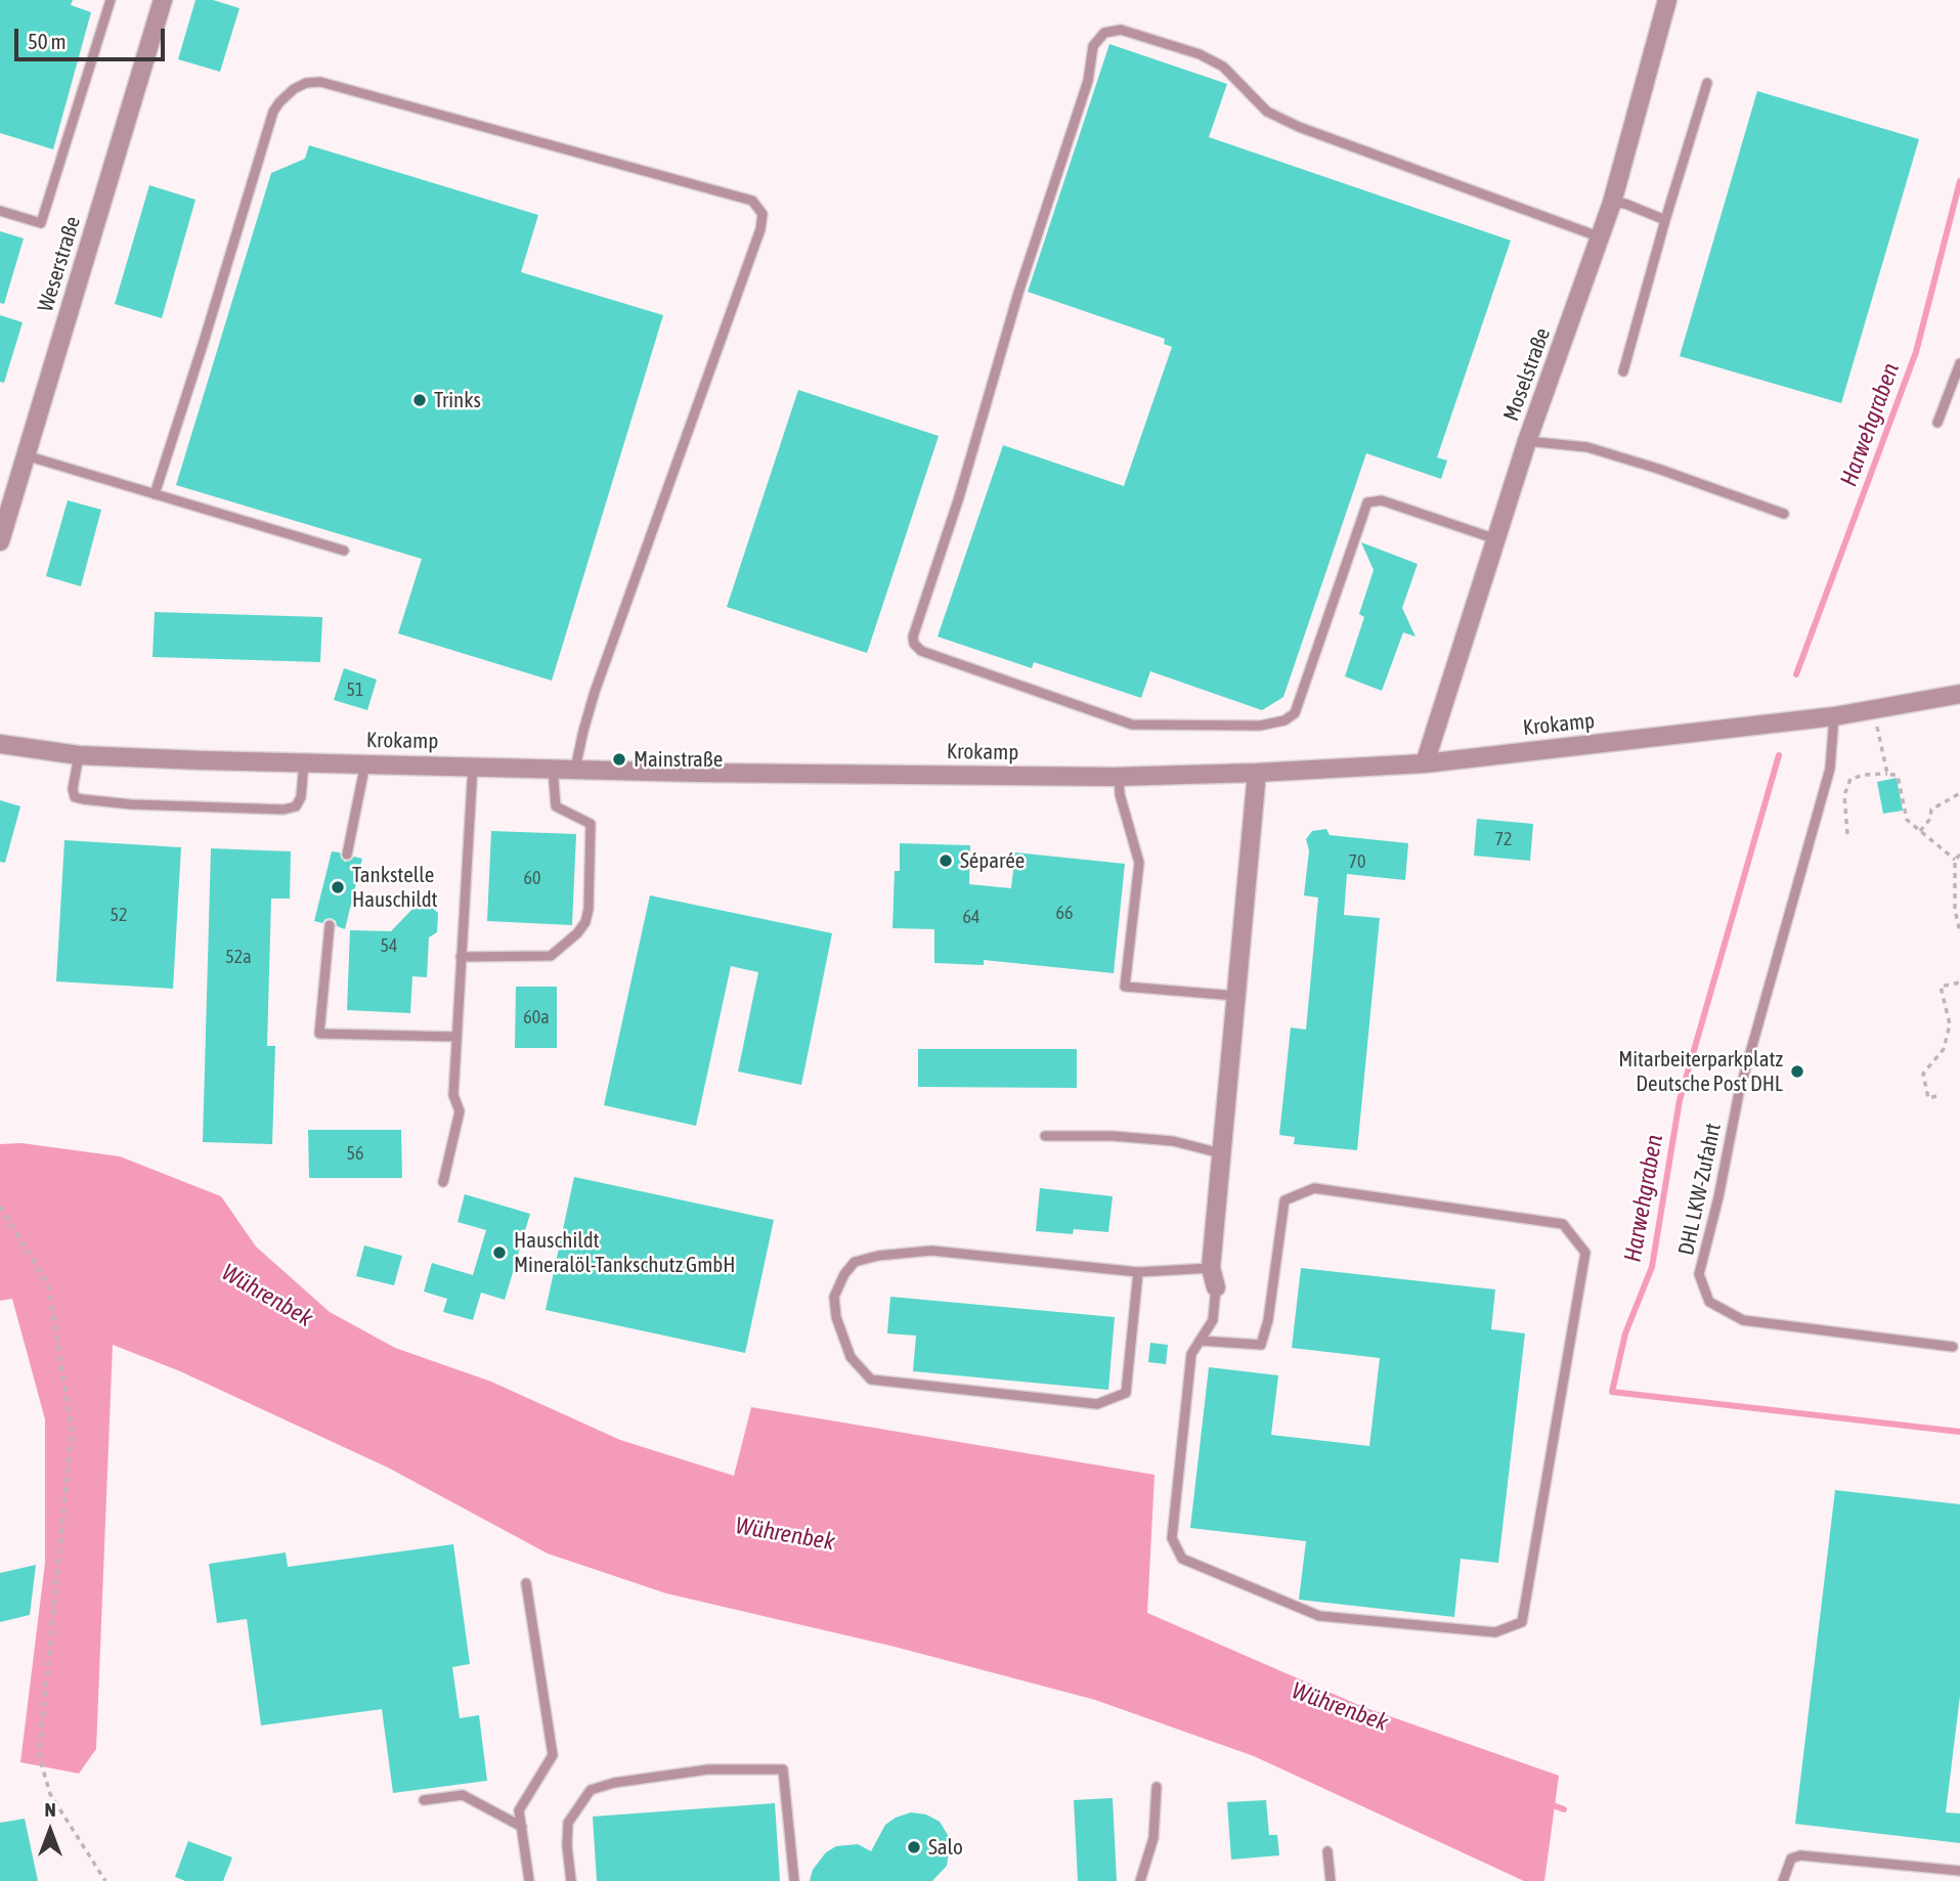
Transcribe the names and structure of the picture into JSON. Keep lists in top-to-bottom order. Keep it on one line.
{"streets":{"street":["Weserstraße","Moselstraße","Krokamp"],"lane":["DHL LKW-Zufahrt"]},"crossings":[["Moselstraße","Krokamp"],["Krokamp","DHL LKW-Zufahrt"]],"water":["Harwehgraben","Wührenbek"],"places":["Trinks","Mainstraße","Séparée","Tankstelle Hauschildt","Mitarbeiterparkplatz Deutsche Post DHL","Hauschildt Mineralöl-Tankschutz GmbH","Salo"],"house_numbers":["51","72","70","60","66","52","64","54","52a","60a","56"],"scale_bar":"50 m","north":"top"}
